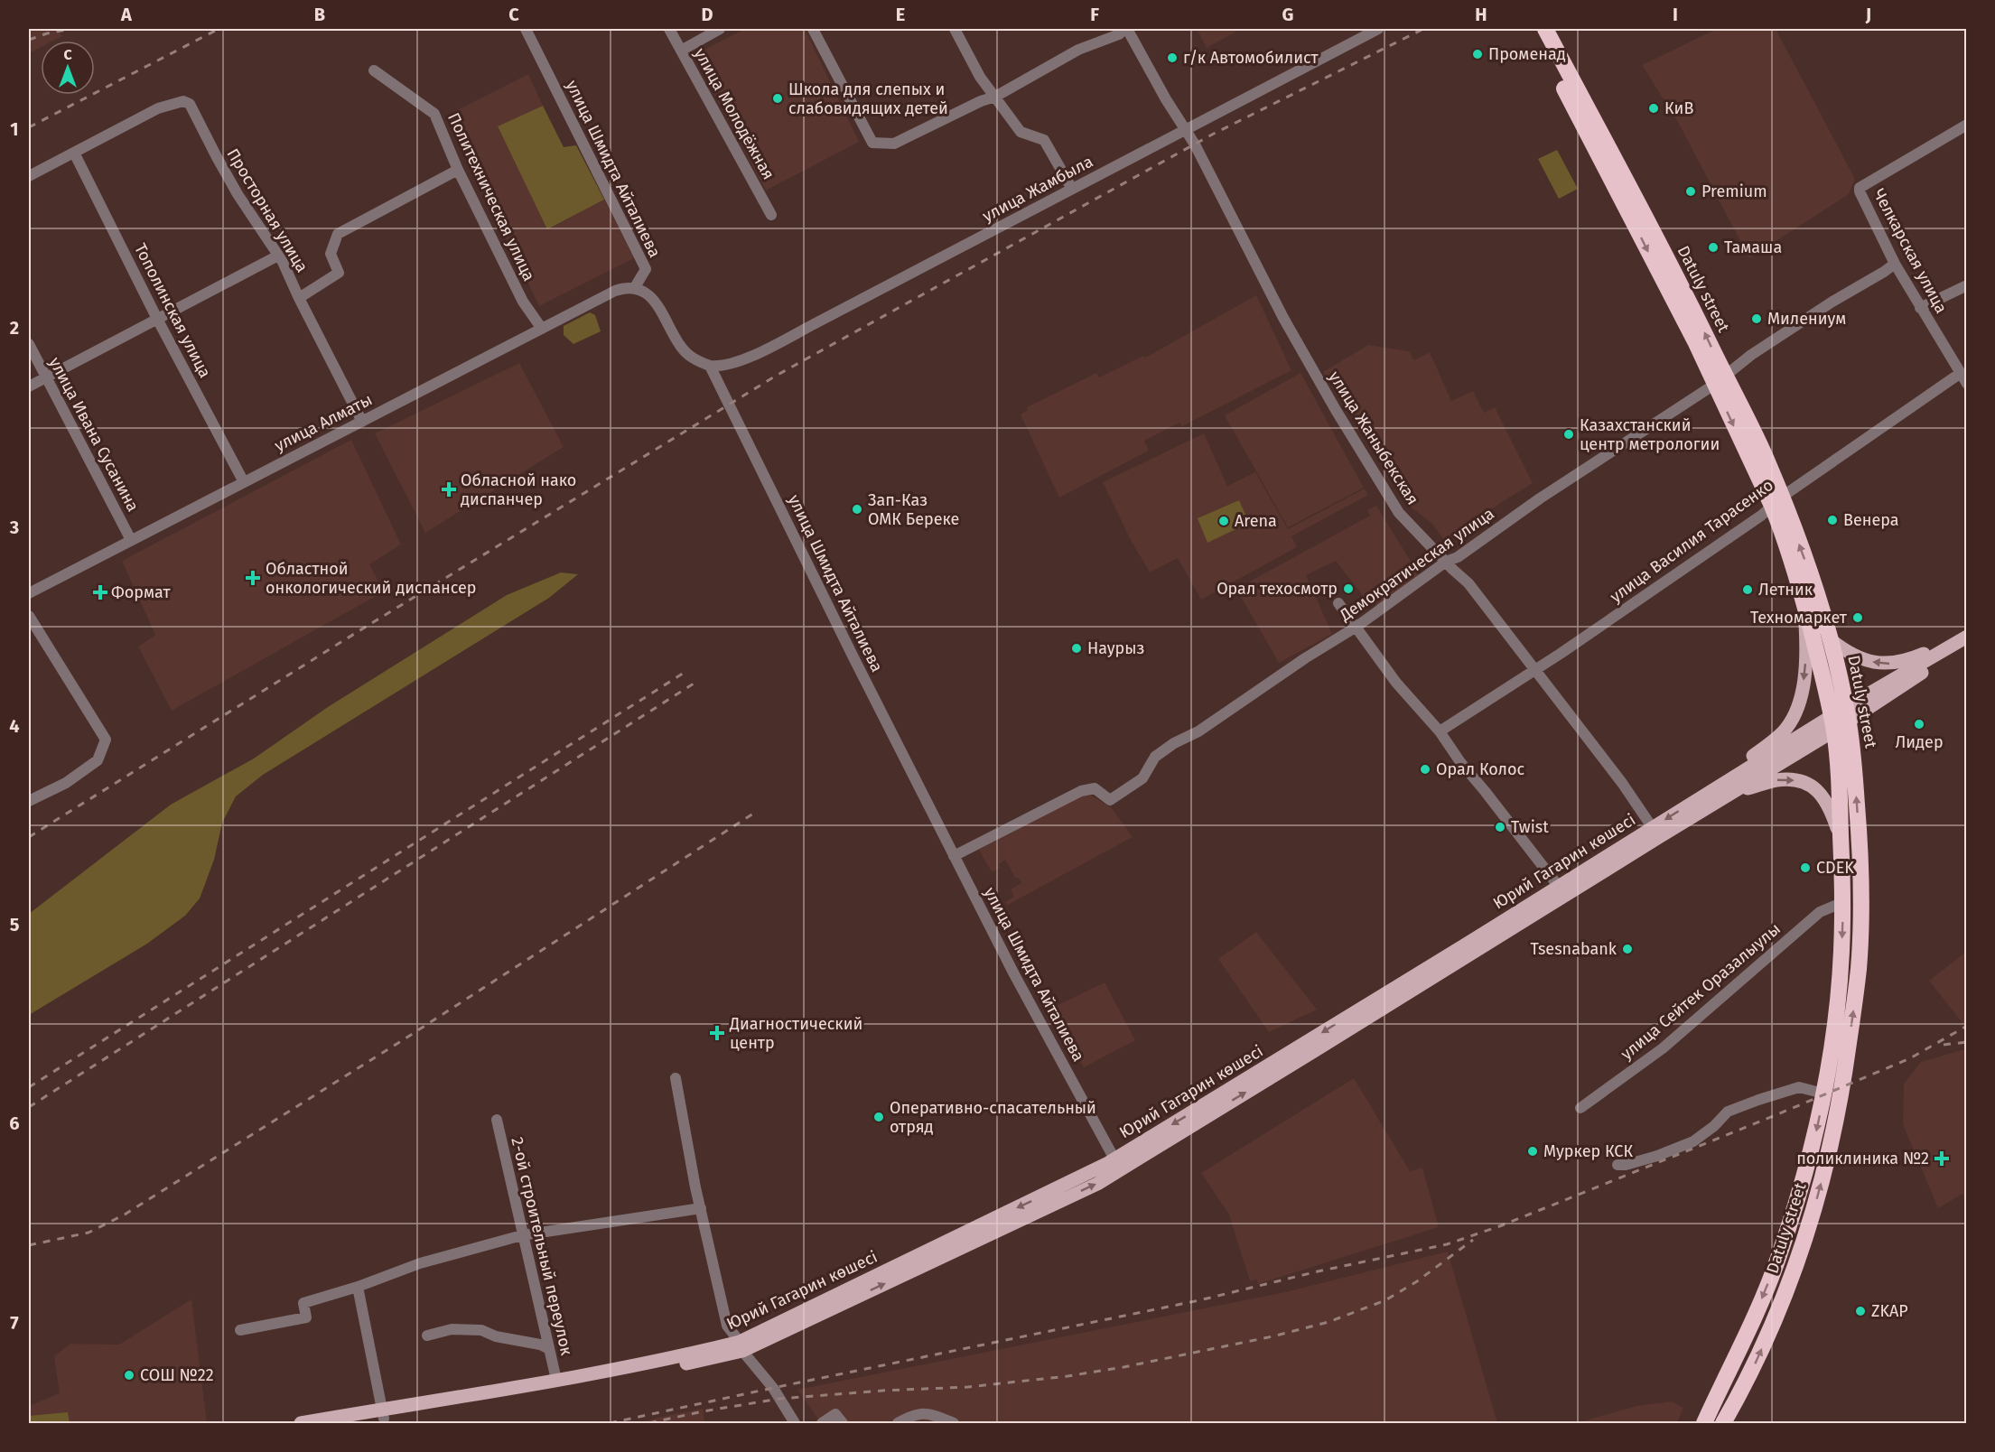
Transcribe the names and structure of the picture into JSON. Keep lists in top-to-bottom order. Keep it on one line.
{"streets":{"highway":["Datuly street"],"main road":["Юрий Гагарин көшесі"],"street":["улица Молодёжная","улица Шмидта Айталиева","улица Жамбыла","Политехническая улица","Просторная улица","Челкарская улица","Тополинская улица","улица Алматы","улица Ивана Сусанина","улица Жаныбекская","улица Василия Тарасенко","Демократическая улица","улица Сейтек Оразалыулы","2-ой строительный переулок"]},"crossings":[["улица Шмидта Айталиева","улица Жамбыла"],["улица Шмидта Айталиева","улица Алматы"],["улица Шмидта Айталиева","Демократическая улица"],["улица Шмидта Айталиева","Юрий Гагарин көшесі"],["улица Жамбыла","улица Жаныбекская"],["Политехническая улица","улица Алматы"],["Просторная улица","Тополинская улица"],["Просторная улица","улица Алматы"],["Челкарская улица","улица Василия Тарасенко"],["Челкарская улица","Демократическая улица"],["Datuly street","улица Василия Тарасенко"],["Datuly street","Демократическая улица"],["Datuly street","Юрий Гагарин көшесі"],["Datuly street","улица Сейтек Оразалыулы"],["Тополинская улица","улица Алматы"],["улица Алматы","улица Ивана Сусанина"],["улица Жаныбекская","улица Василия Тарасенко"],["улица Жаныбекская","Демократическая улица"],["улица Жаныбекская","Юрий Гагарин көшесі"],["Юрий Гагарин көшесі","2-ой строительный переулок"]],"places":{"other":["Променад","г/к Автомобилист","Школа для слепых и слабовидящих детей","КиВ","Premium","Тамаша","Милениум","Казахстанский центр метрологии","Зап-Каз ОМК Береке","Венера","Arena","Орал техосмотр","Летник","Техномаркет","Наурыз","Лидер","Орал Колос","Twist","CDEK","Tsesnabank","Оперативно-спасательный отряд","Муркер КСК","ZKAP","СОШ №22"],"health":["Обласной нако диспанчер","Областной онкологический диспансер","Формат","Диагностический центр","поликлиника №2"]},"north":"top","grid":{"columns":["A","B","C","D","E","F","G","H","I","J"],"rows":["1","2","3","4","5","6","7"]}}
